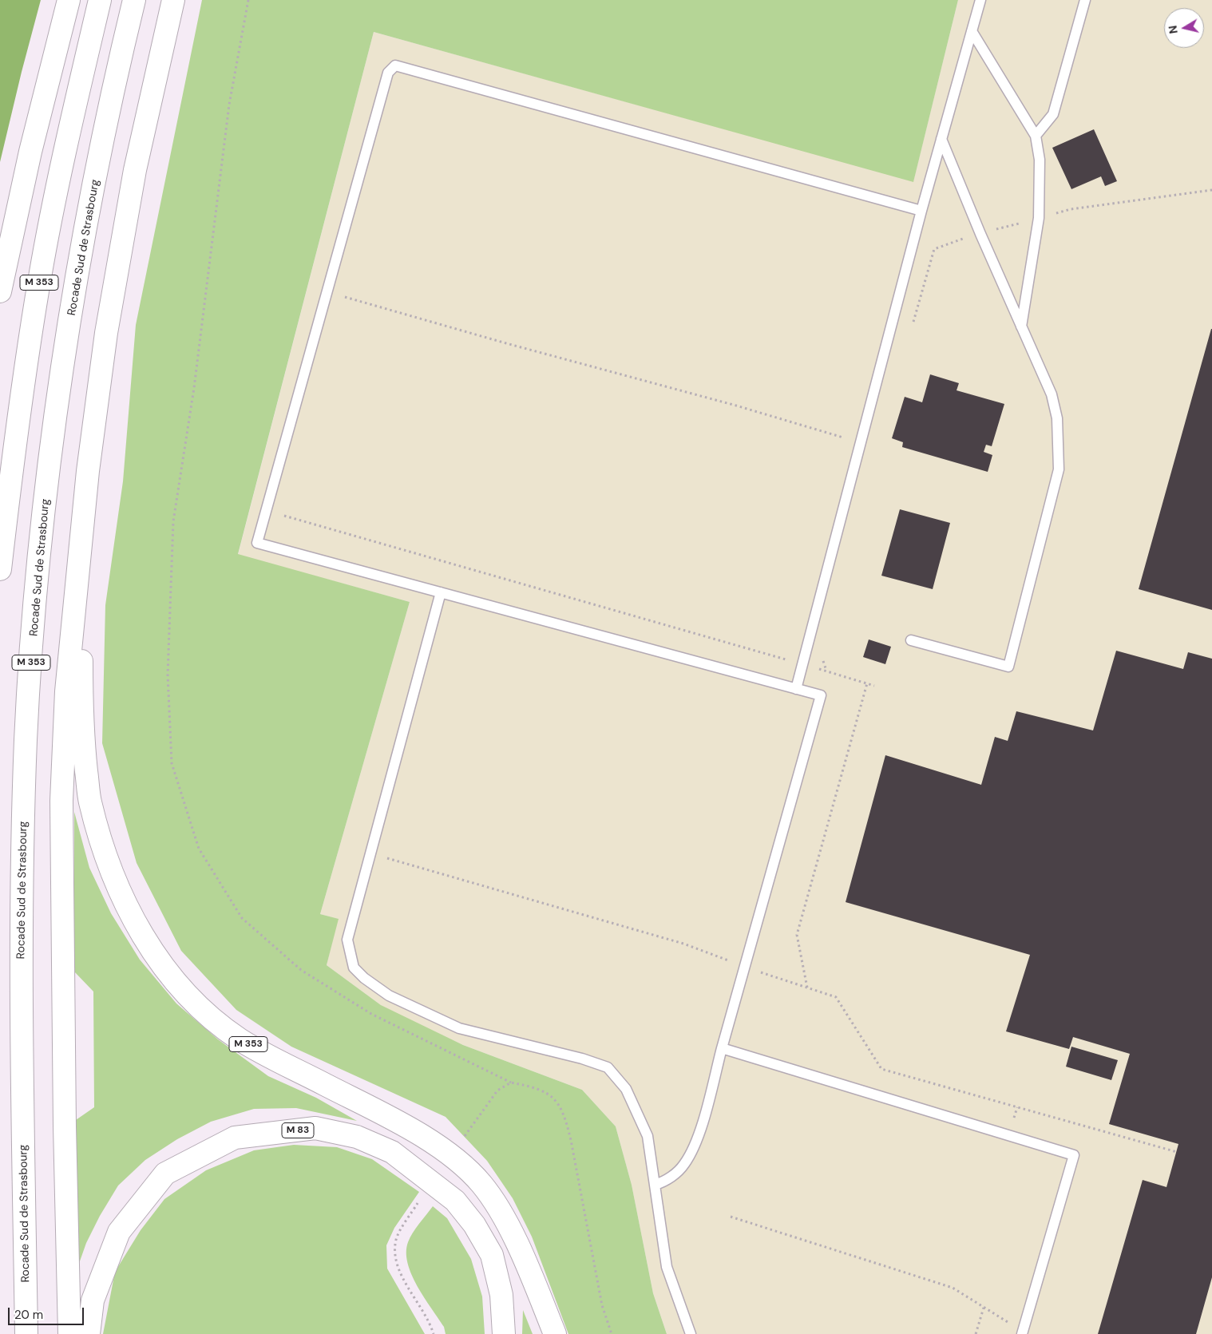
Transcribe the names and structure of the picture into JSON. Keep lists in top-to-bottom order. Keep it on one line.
{"streets":{"highway":["Rocade Sud de Strasbourg","M 353","M 83"]},"scale_bar":"20 m","north":"left"}
